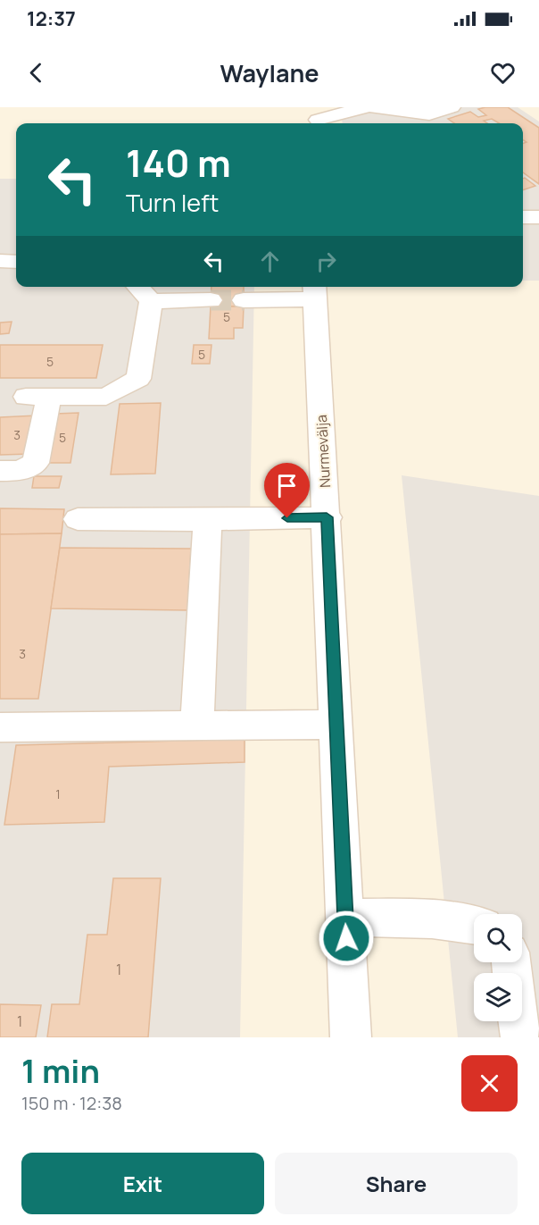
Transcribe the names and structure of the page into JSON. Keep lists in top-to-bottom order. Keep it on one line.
{"streets":{"street":["Nurmevälja"]},"house_numbers":["5","5","5","3","5","3","1","1","1"],"page":{"status":"12:37","header":"Waylane","turn":["140 m","Turn left"],"heading":["1 min","150 m · 12:38"],"buttons":["Exit","Share"]}}
